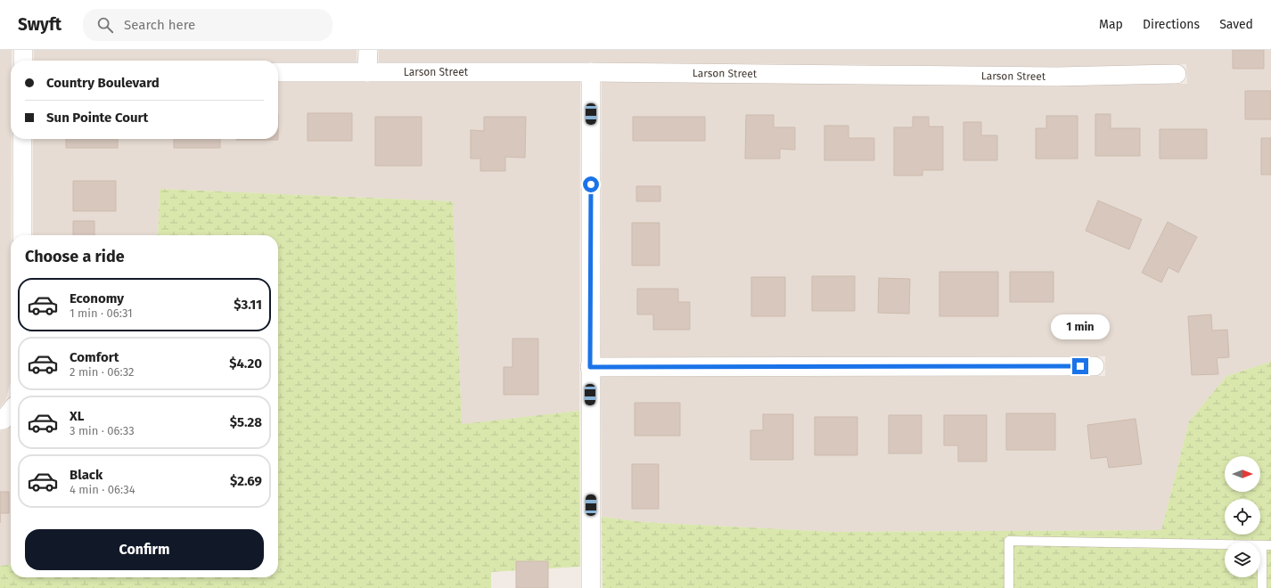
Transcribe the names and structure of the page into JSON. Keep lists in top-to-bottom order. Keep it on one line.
{"streets":{"street":["Larson Street"]},"north":"right","page":{"header":"Swyft","search":"Search here","nav":["Map","Directions","Saved"],"banner":["Country Boulevard","Sun Pointe Court"],"heading":"Choose a ride","list":[{"name":"Economy","note":"1 min · 06:31","value":"$3.11"},{"name":"Comfort","note":"2 min · 06:32","value":"$4.20"},{"name":"XL","note":"3 min · 06:33","value":"$5.28"},{"name":"Black","note":"4 min · 06:34","value":"$2.69"}],"bubble":"1 min","buttons":"Confirm"}}
